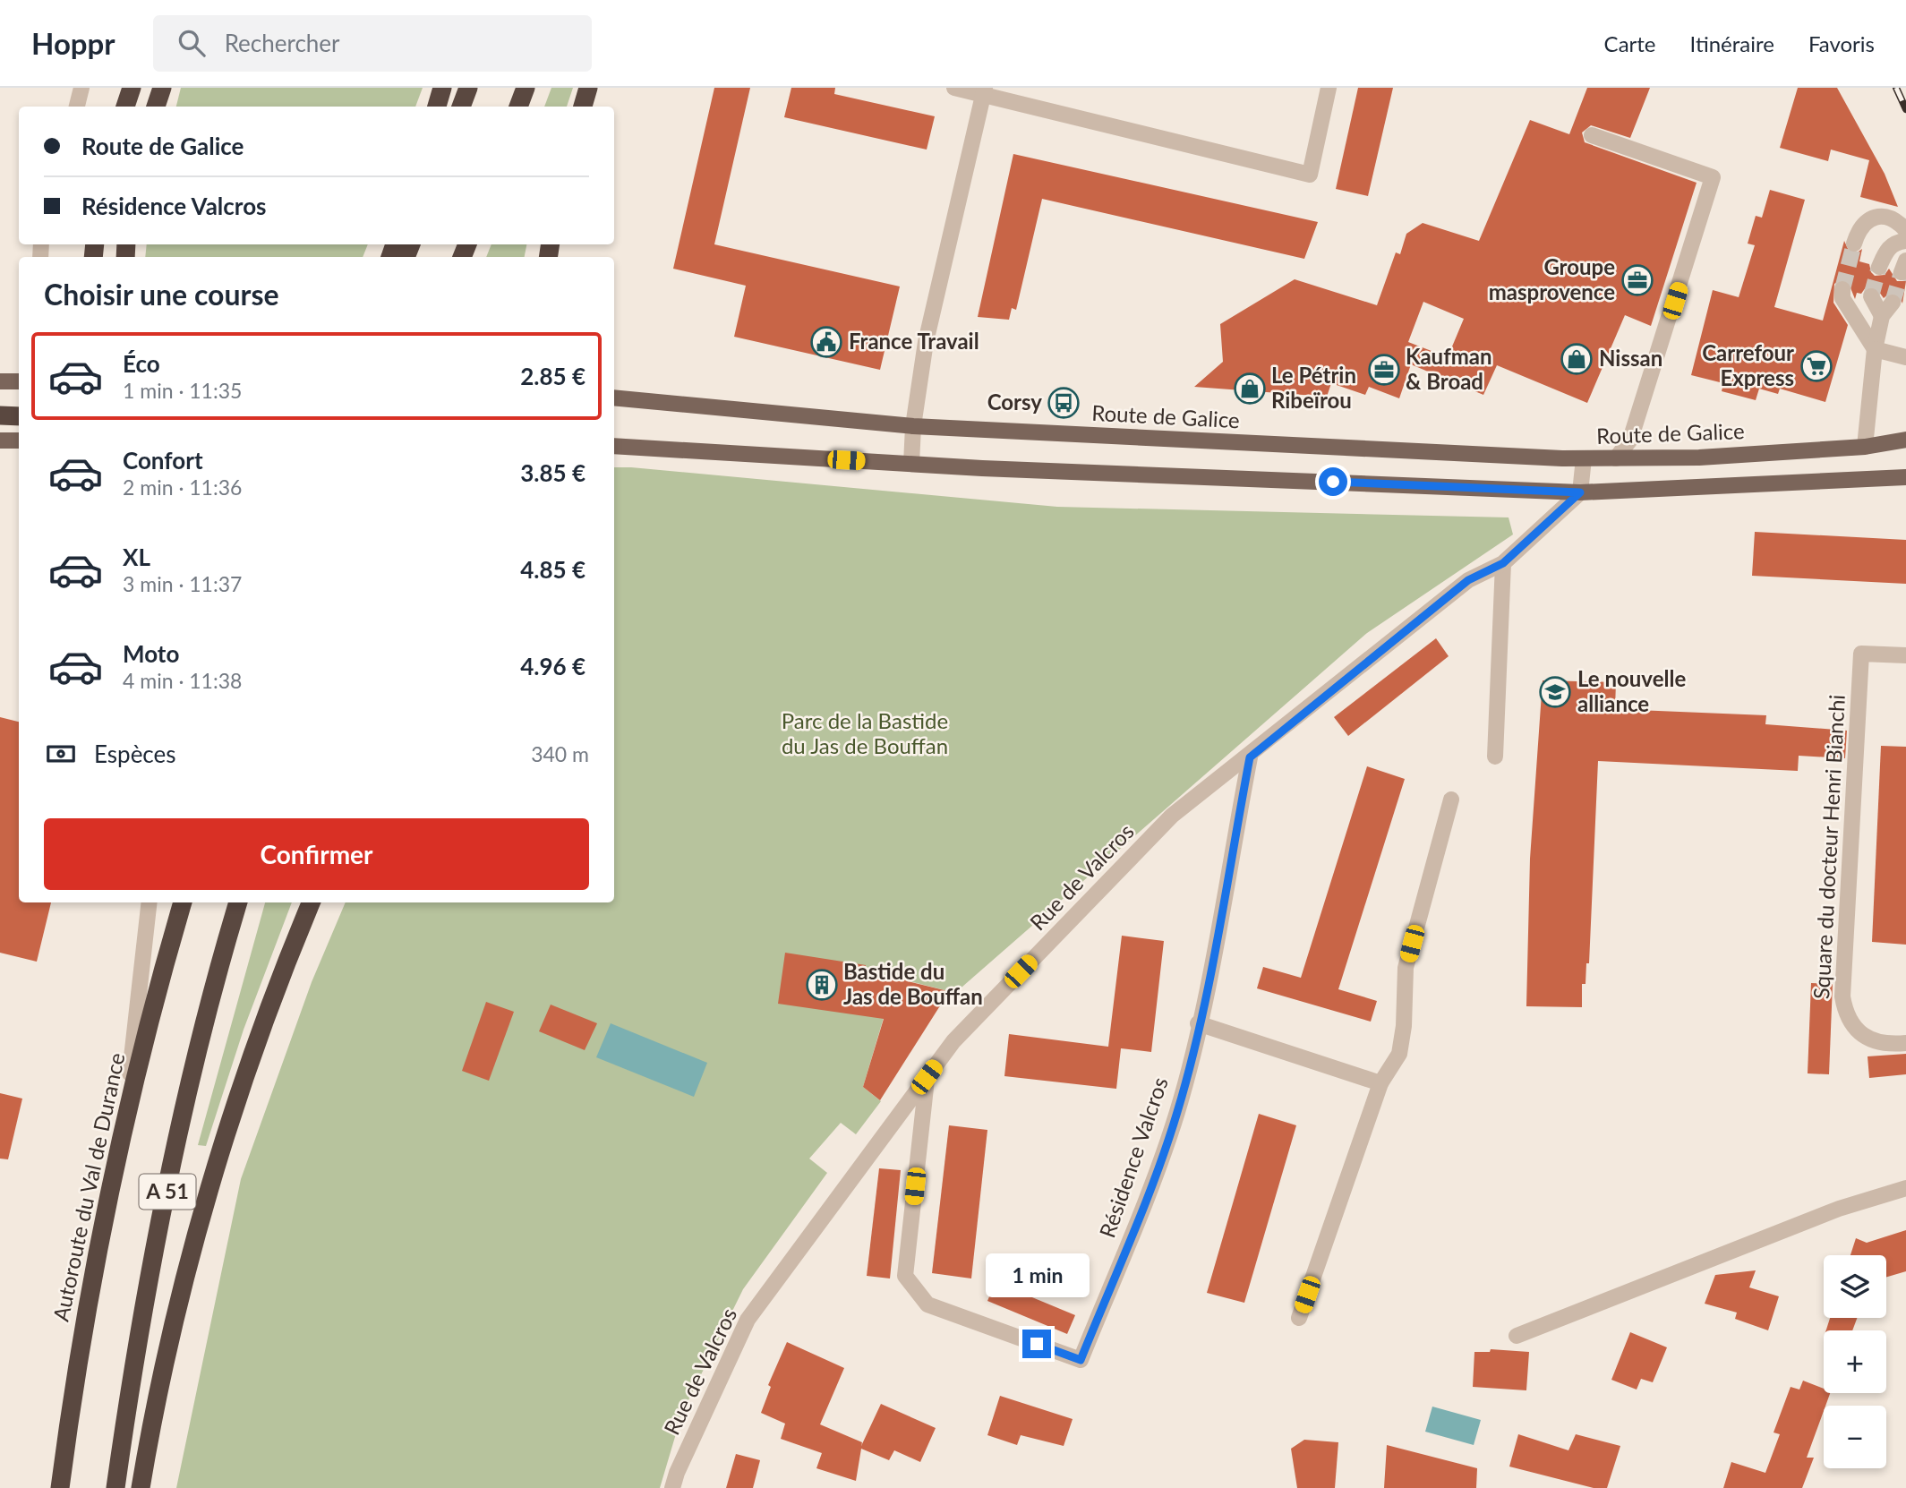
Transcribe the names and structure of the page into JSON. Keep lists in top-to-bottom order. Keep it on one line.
{"streets":{"highway":["Autoroute du Val de Durance","A 51"],"main road":["Route de Galice"],"street":["Square du docteur Henri Bianchi","Rue de Valcros","Résidence Valcros"]},"crossings":[["Rue de Valcros","Résidence Valcros"]],"parks":["Parc de la Bastide du Jas de Bouffan"],"places":{"office":["Groupe masprovence","Kaufman & Broad"],"public building":["France Travail"],"shop":["Nissan","Le Pétrin Ribeïrou"],"supermarket":["Carrefour Express"],"bus stop":["Corsy"],"school or university":["Le nouvelle alliance"],"building":["Bastide du Jas de Bouffan"]},"page":{"header":"Hoppr","search":"Rechercher","nav":["Carte","Itinéraire","Favoris"],"banner":["Route de Galice","Résidence Valcros"],"heading":"Choisir une course","list":[{"name":"Éco","note":"1 min · 11:35","value":"2.85 €"},{"name":"Confort","note":"2 min · 11:36","value":"3.85 €"},{"name":"XL","note":"3 min · 11:37","value":"4.85 €"},{"name":"Moto","note":"4 min · 11:38","value":"4.96 €"}],"pay":["Espèces","340 m"],"buttons":"Confirmer","bubble":"1 min","map_buttons":["+","−"]}}
